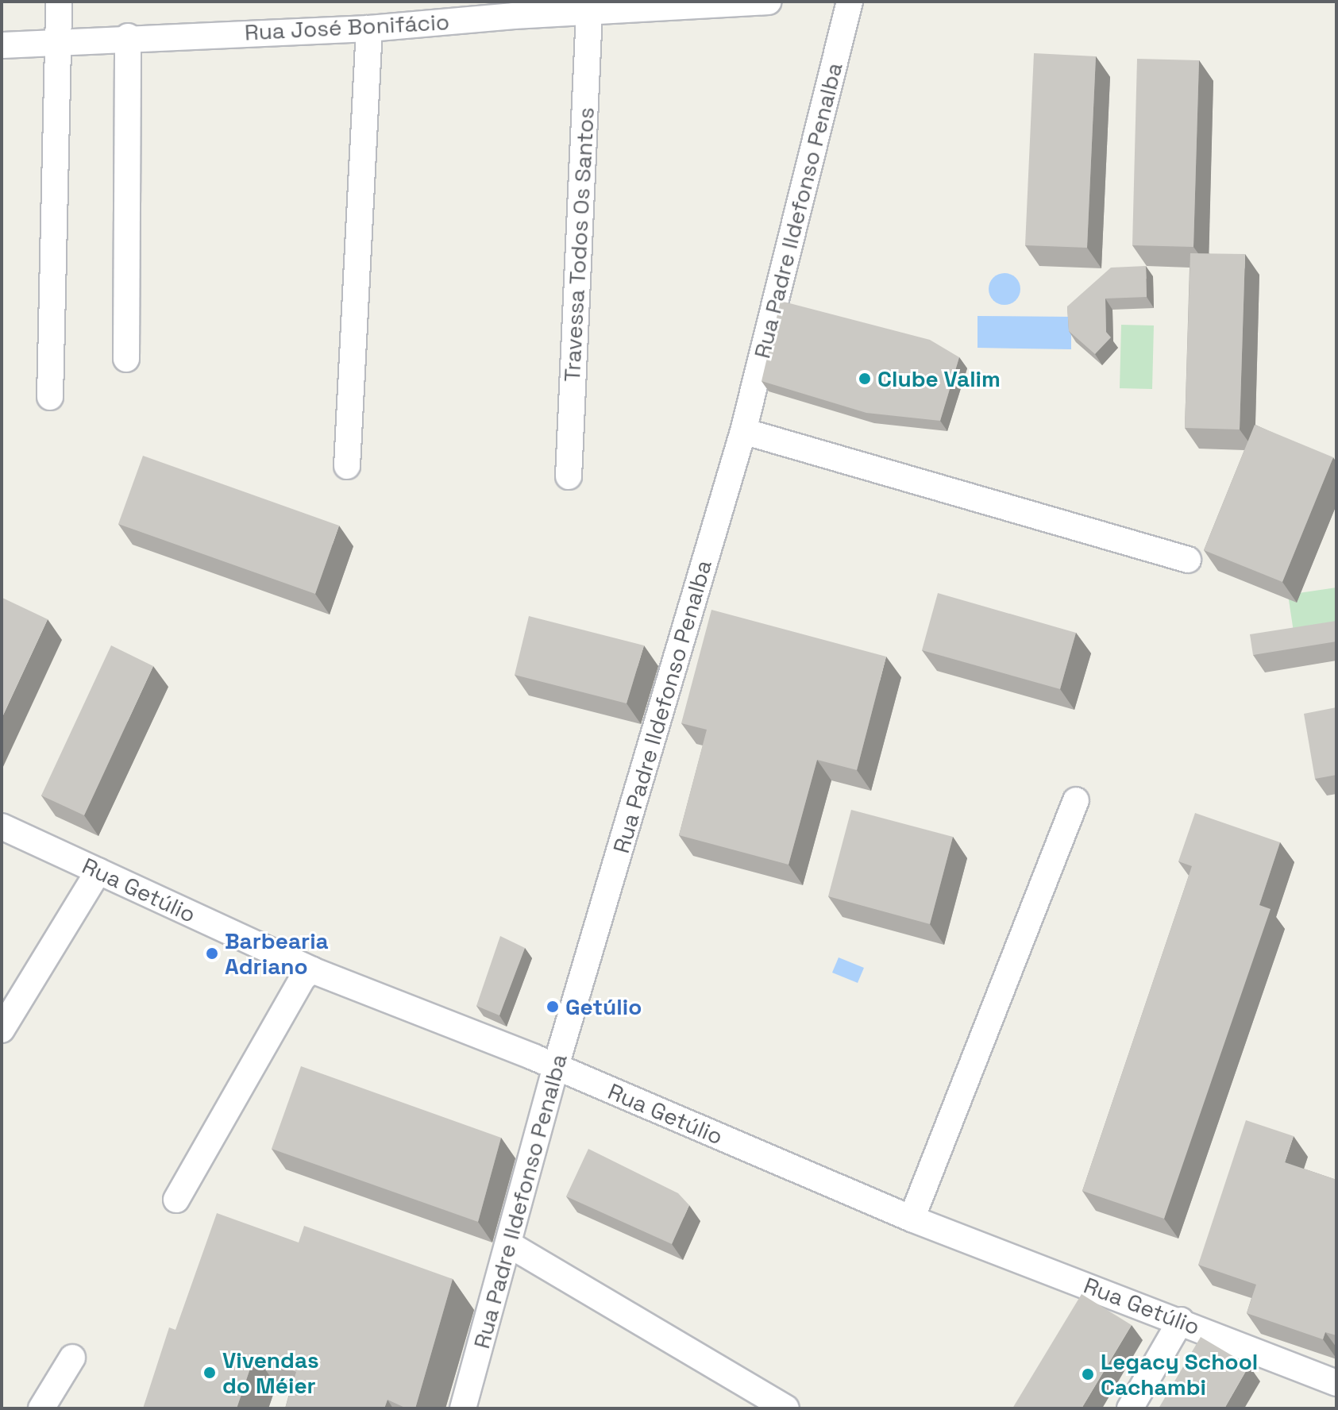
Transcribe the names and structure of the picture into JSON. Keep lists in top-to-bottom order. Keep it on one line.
{"streets":{"street":["Rua José Bonifácio","Rua Padre Ildefonso Penalba","Travessa Todos Os Santos","Rua Getúlio"]},"crossings":[["Rua José Bonifácio","Travessa Todos Os Santos"],["Rua Padre Ildefonso Penalba","Rua Getúlio"]],"places":["Clube Valim","Barbearia Adriano","Getúlio","Vivendas do Méier","Legacy School Cachambi"]}
